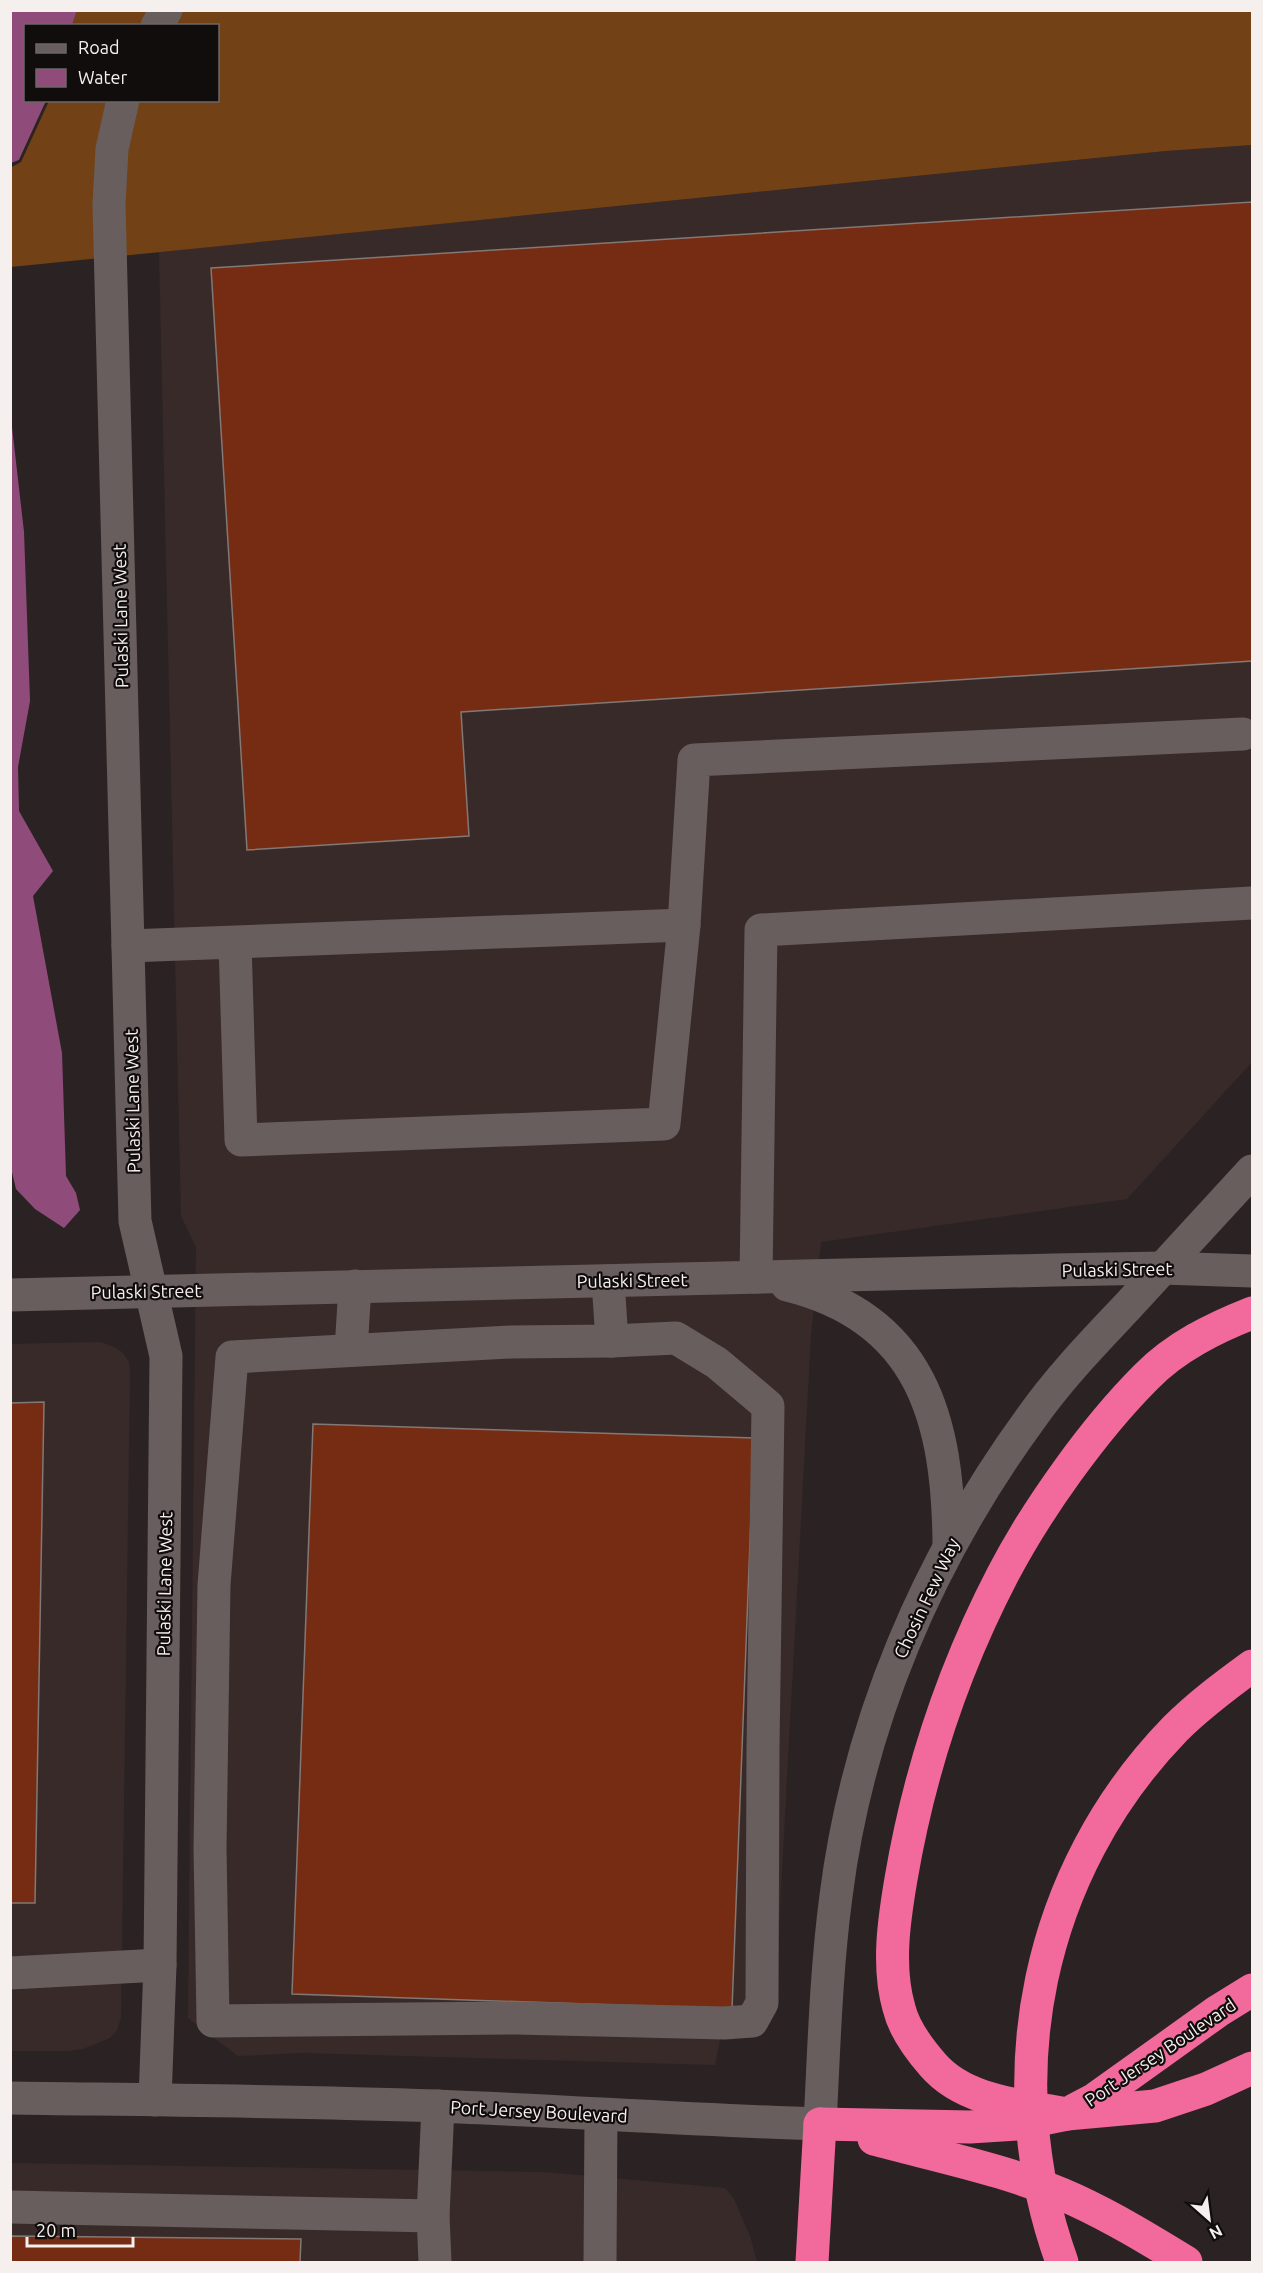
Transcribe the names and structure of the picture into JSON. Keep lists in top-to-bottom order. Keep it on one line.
{"streets":{"highway":["Port Jersey Boulevard"],"street":["Pulaski Lane West","Pulaski Street","Chosin Few Way"]},"crossings":[["Pulaski Lane West","Pulaski Street"],["Pulaski Lane West","Port Jersey Boulevard"],["Pulaski Street","Chosin Few Way"],["Chosin Few Way","Port Jersey Boulevard"]],"legend":["Road","Water"],"scale_bar":"20 m","north":"bottom right"}
